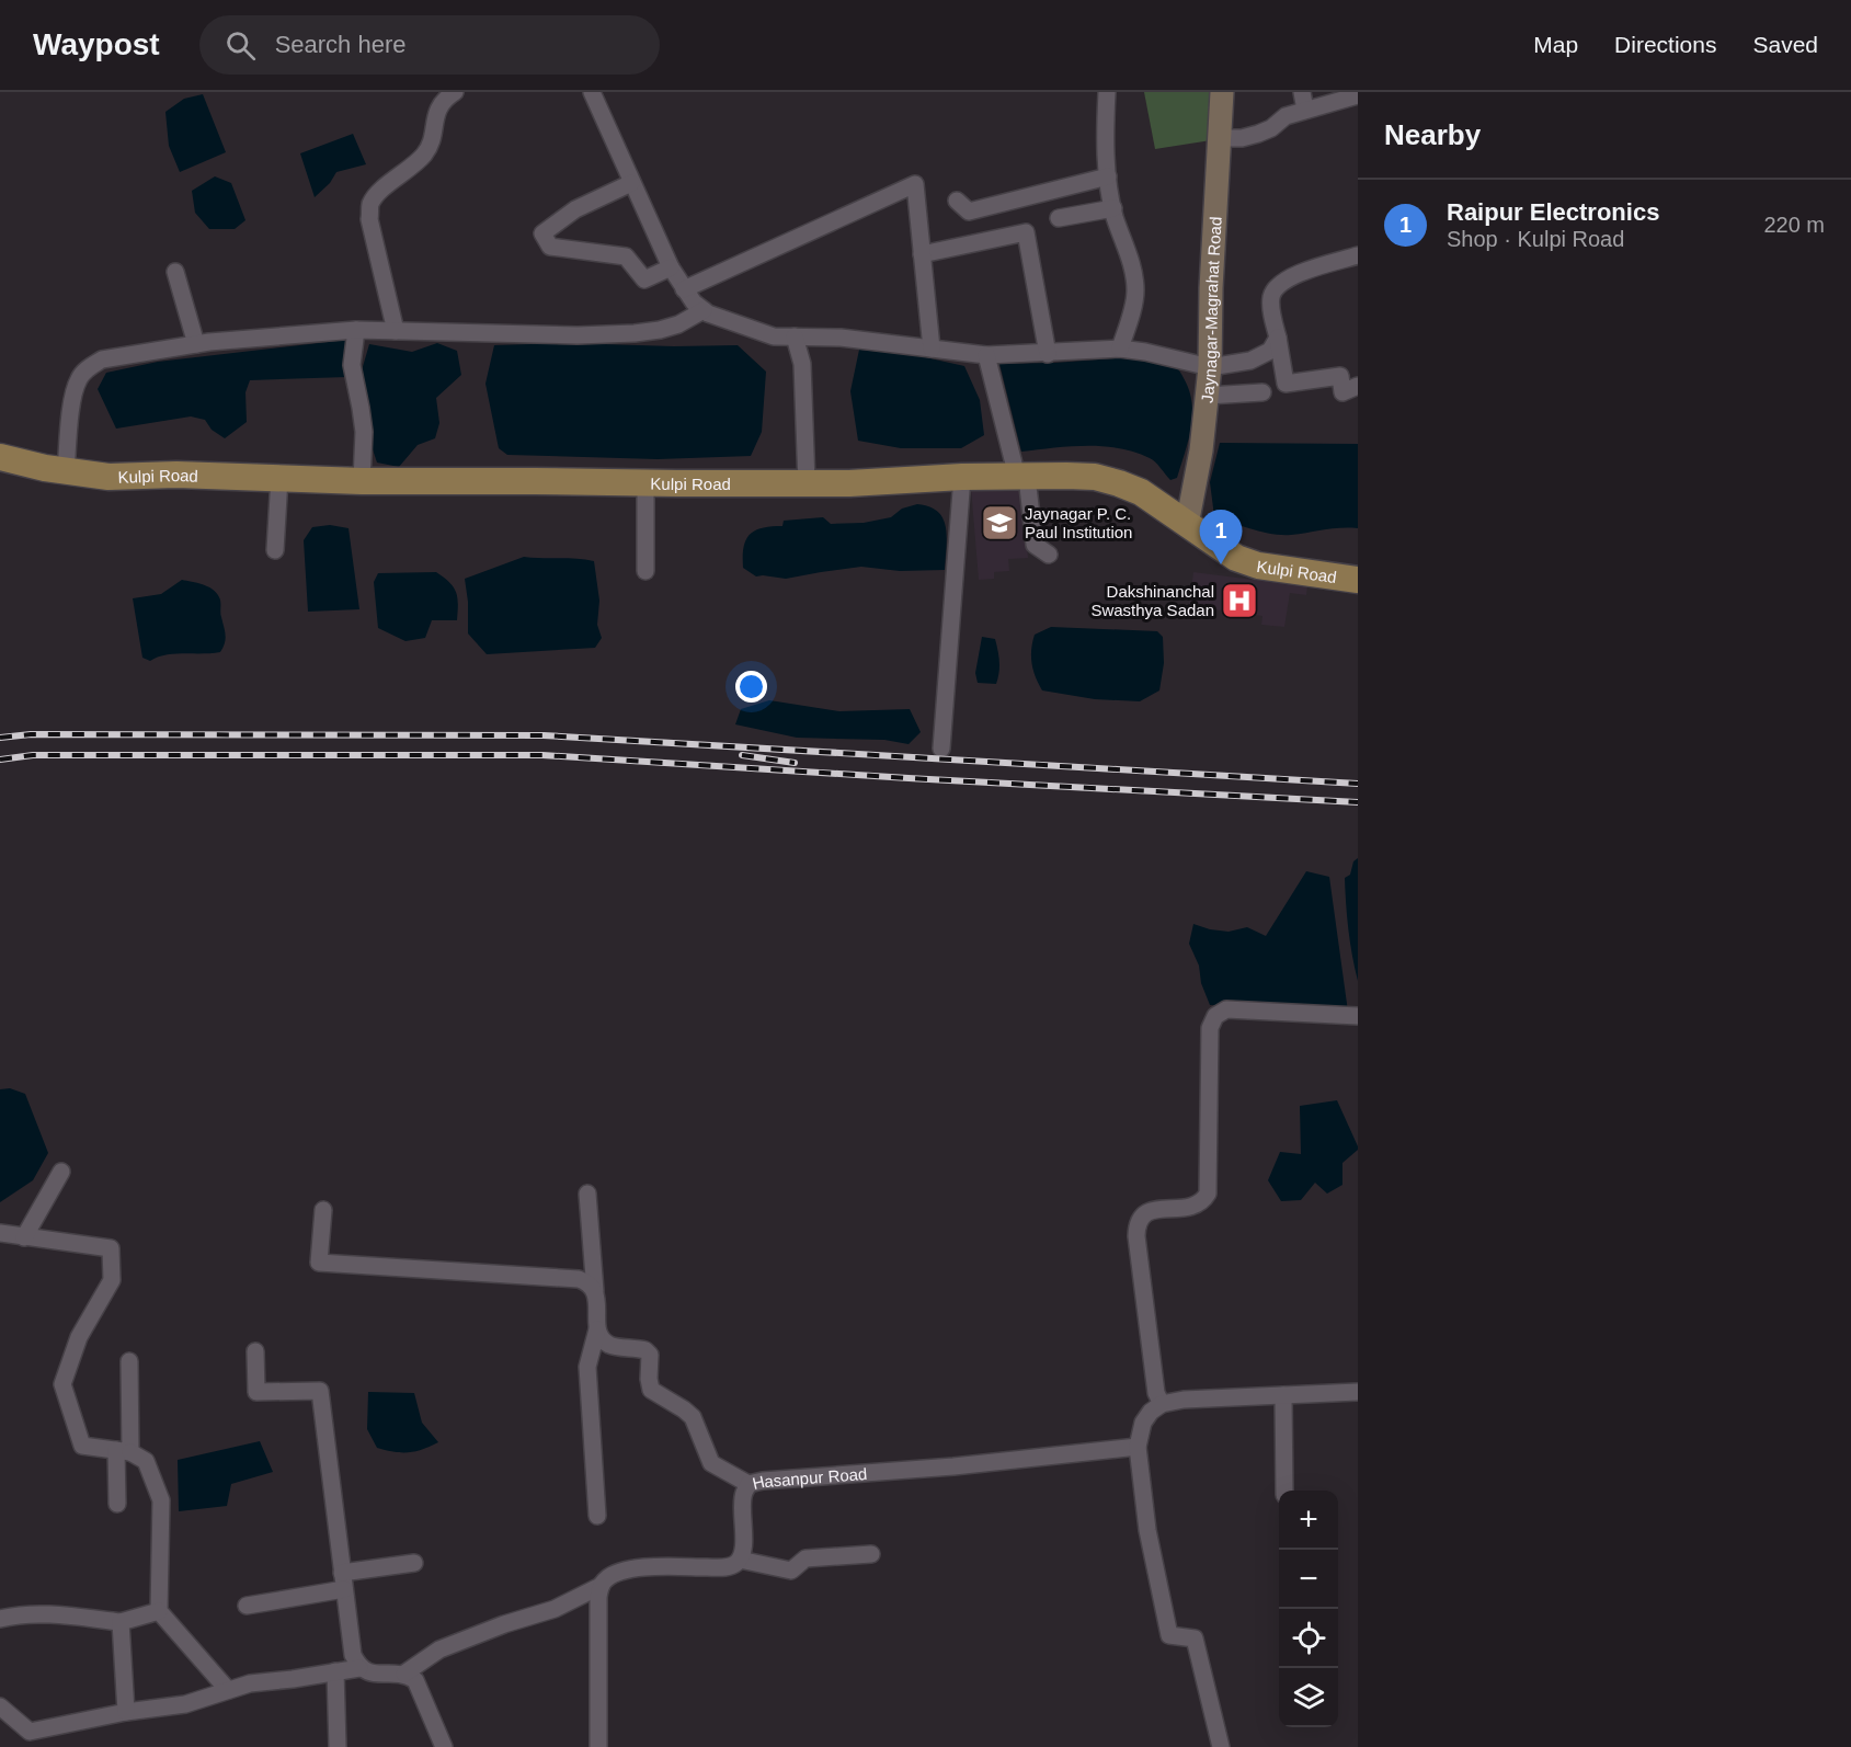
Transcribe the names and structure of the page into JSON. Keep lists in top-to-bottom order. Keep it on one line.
{"streets":{"main road":["Jaynagar-Magrahat Road","Kulpi Road"],"street":["Hasanpur Road"]},"crossings":[["Jaynagar-Magrahat Road","Kulpi Road"]],"places":{"school or university":["Jaynagar P. C. Paul Institution"],"hospital":["Dakshinanchal Swasthya Sadan"]},"page":{"header":"Waypost","search":"Search here","nav":["Map","Directions","Saved"],"heading":"Nearby","list":[{"mark":"1","name":"Raipur Electronics","note":"Shop · Kulpi Road","value":"220 m"}],"pins":"1","map_buttons":["+","−"]}}
